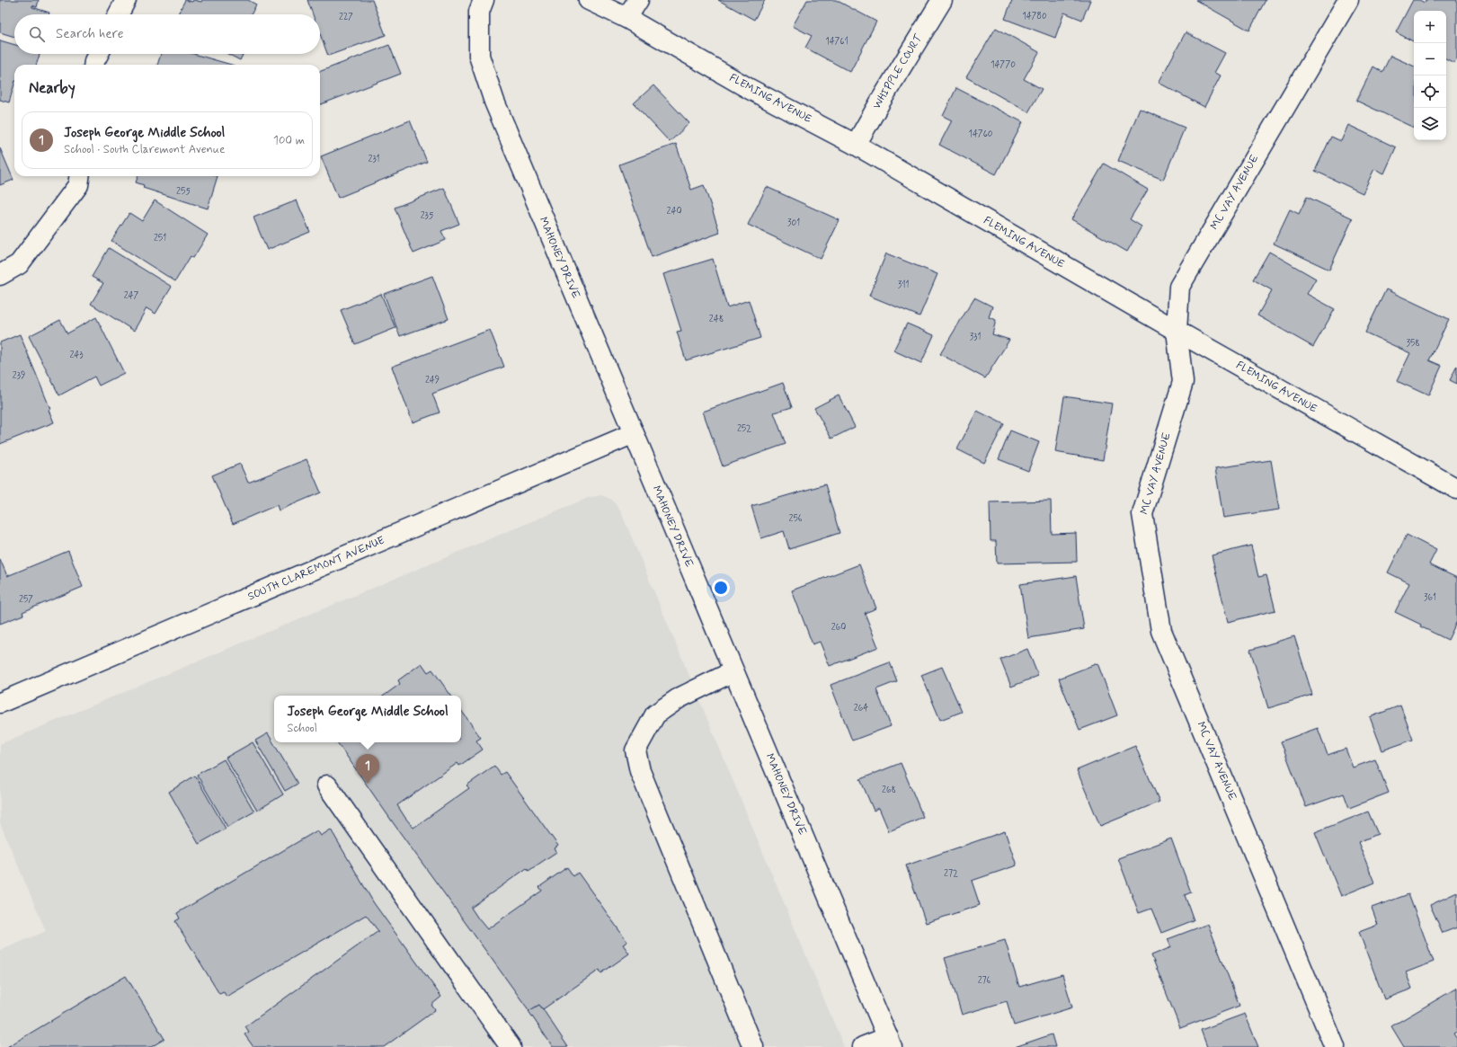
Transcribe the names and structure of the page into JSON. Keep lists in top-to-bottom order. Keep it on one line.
{"streets":{"street":["WHIPPLE COURT","FLEMING AVENUE","MC VAY AVENUE","MAHONEY DRIVE","SOUTH CLAREMONT AVENUE"]},"crossings":[["WHIPPLE COURT","FLEMING AVENUE"],["FLEMING AVENUE","MC VAY AVENUE"],["MAHONEY DRIVE","SOUTH CLAREMONT AVENUE"]],"house_numbers":["14780","227","14761","14770","14760","231","255","240","235","301","251","311","247","248","331","358","243","239","249","252","256","361","257","260","264","268","272","276"],"page":{"map_buttons":["+","−"],"search":"Search here","heading":"Nearby","list":[{"mark":"1","name":"Joseph George Middle School","note":"School · South Claremont Avenue","value":"100 m"}],"popup":["Joseph George Middle School","School"],"pins":"1"}}
